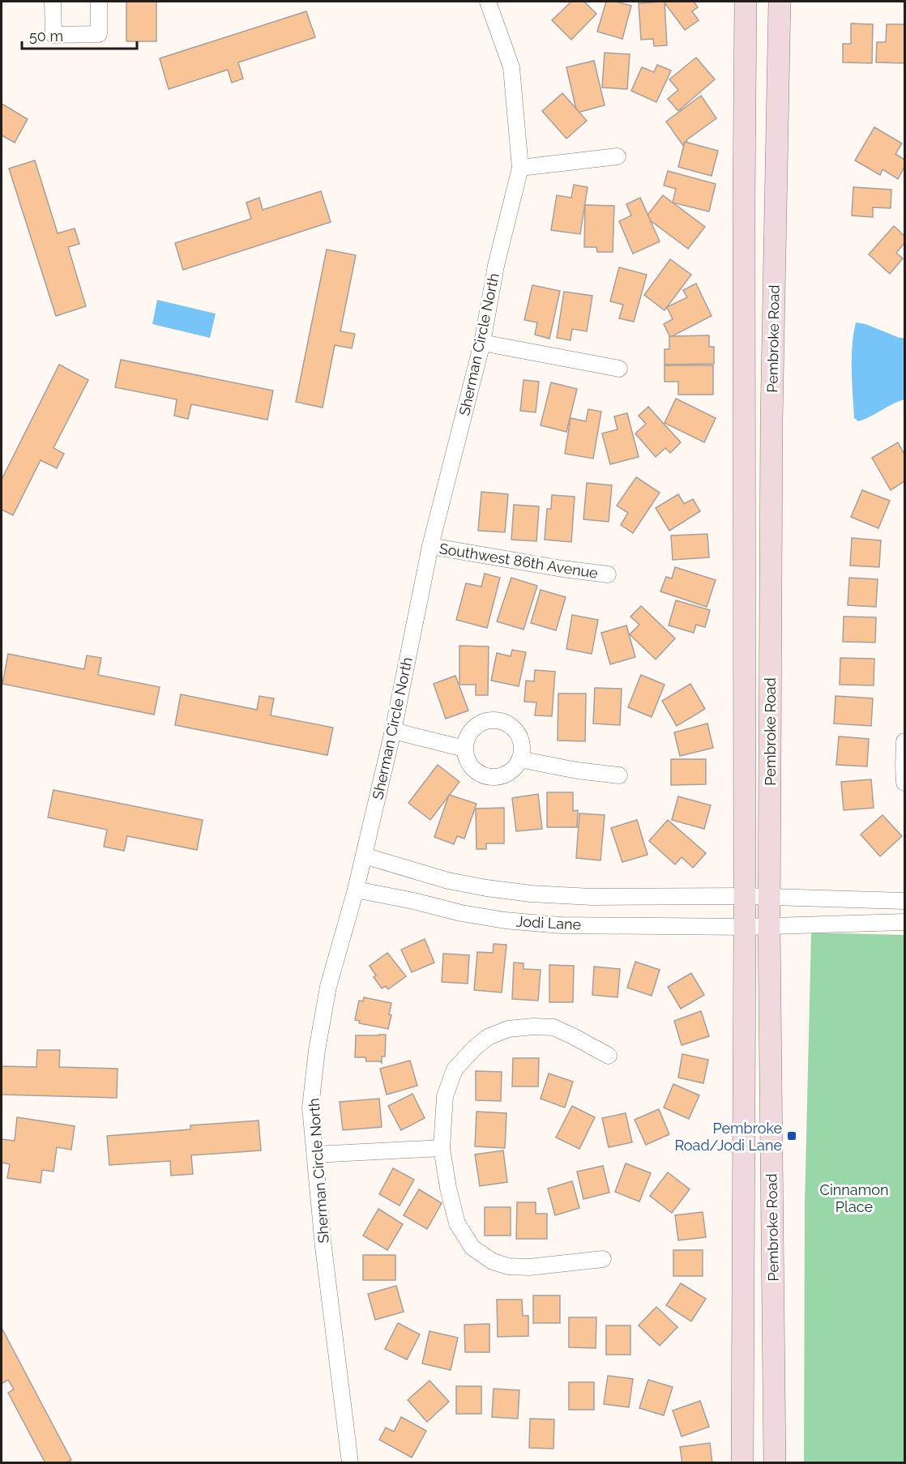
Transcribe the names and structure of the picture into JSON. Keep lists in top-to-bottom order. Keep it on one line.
{"streets":{"main road":["Pembroke Road"],"street":["Sherman Circle North","Southwest 86th Avenue","Jodi Lane"]},"crossings":[["Pembroke Road","Jodi Lane"],["Sherman Circle North","Southwest 86th Avenue"],["Sherman Circle North","Jodi Lane"]],"parks":["Cinnamon Place"],"places":{"transit":["Pembroke Road/Jodi Lane"]},"scale_bar":"50 m"}
